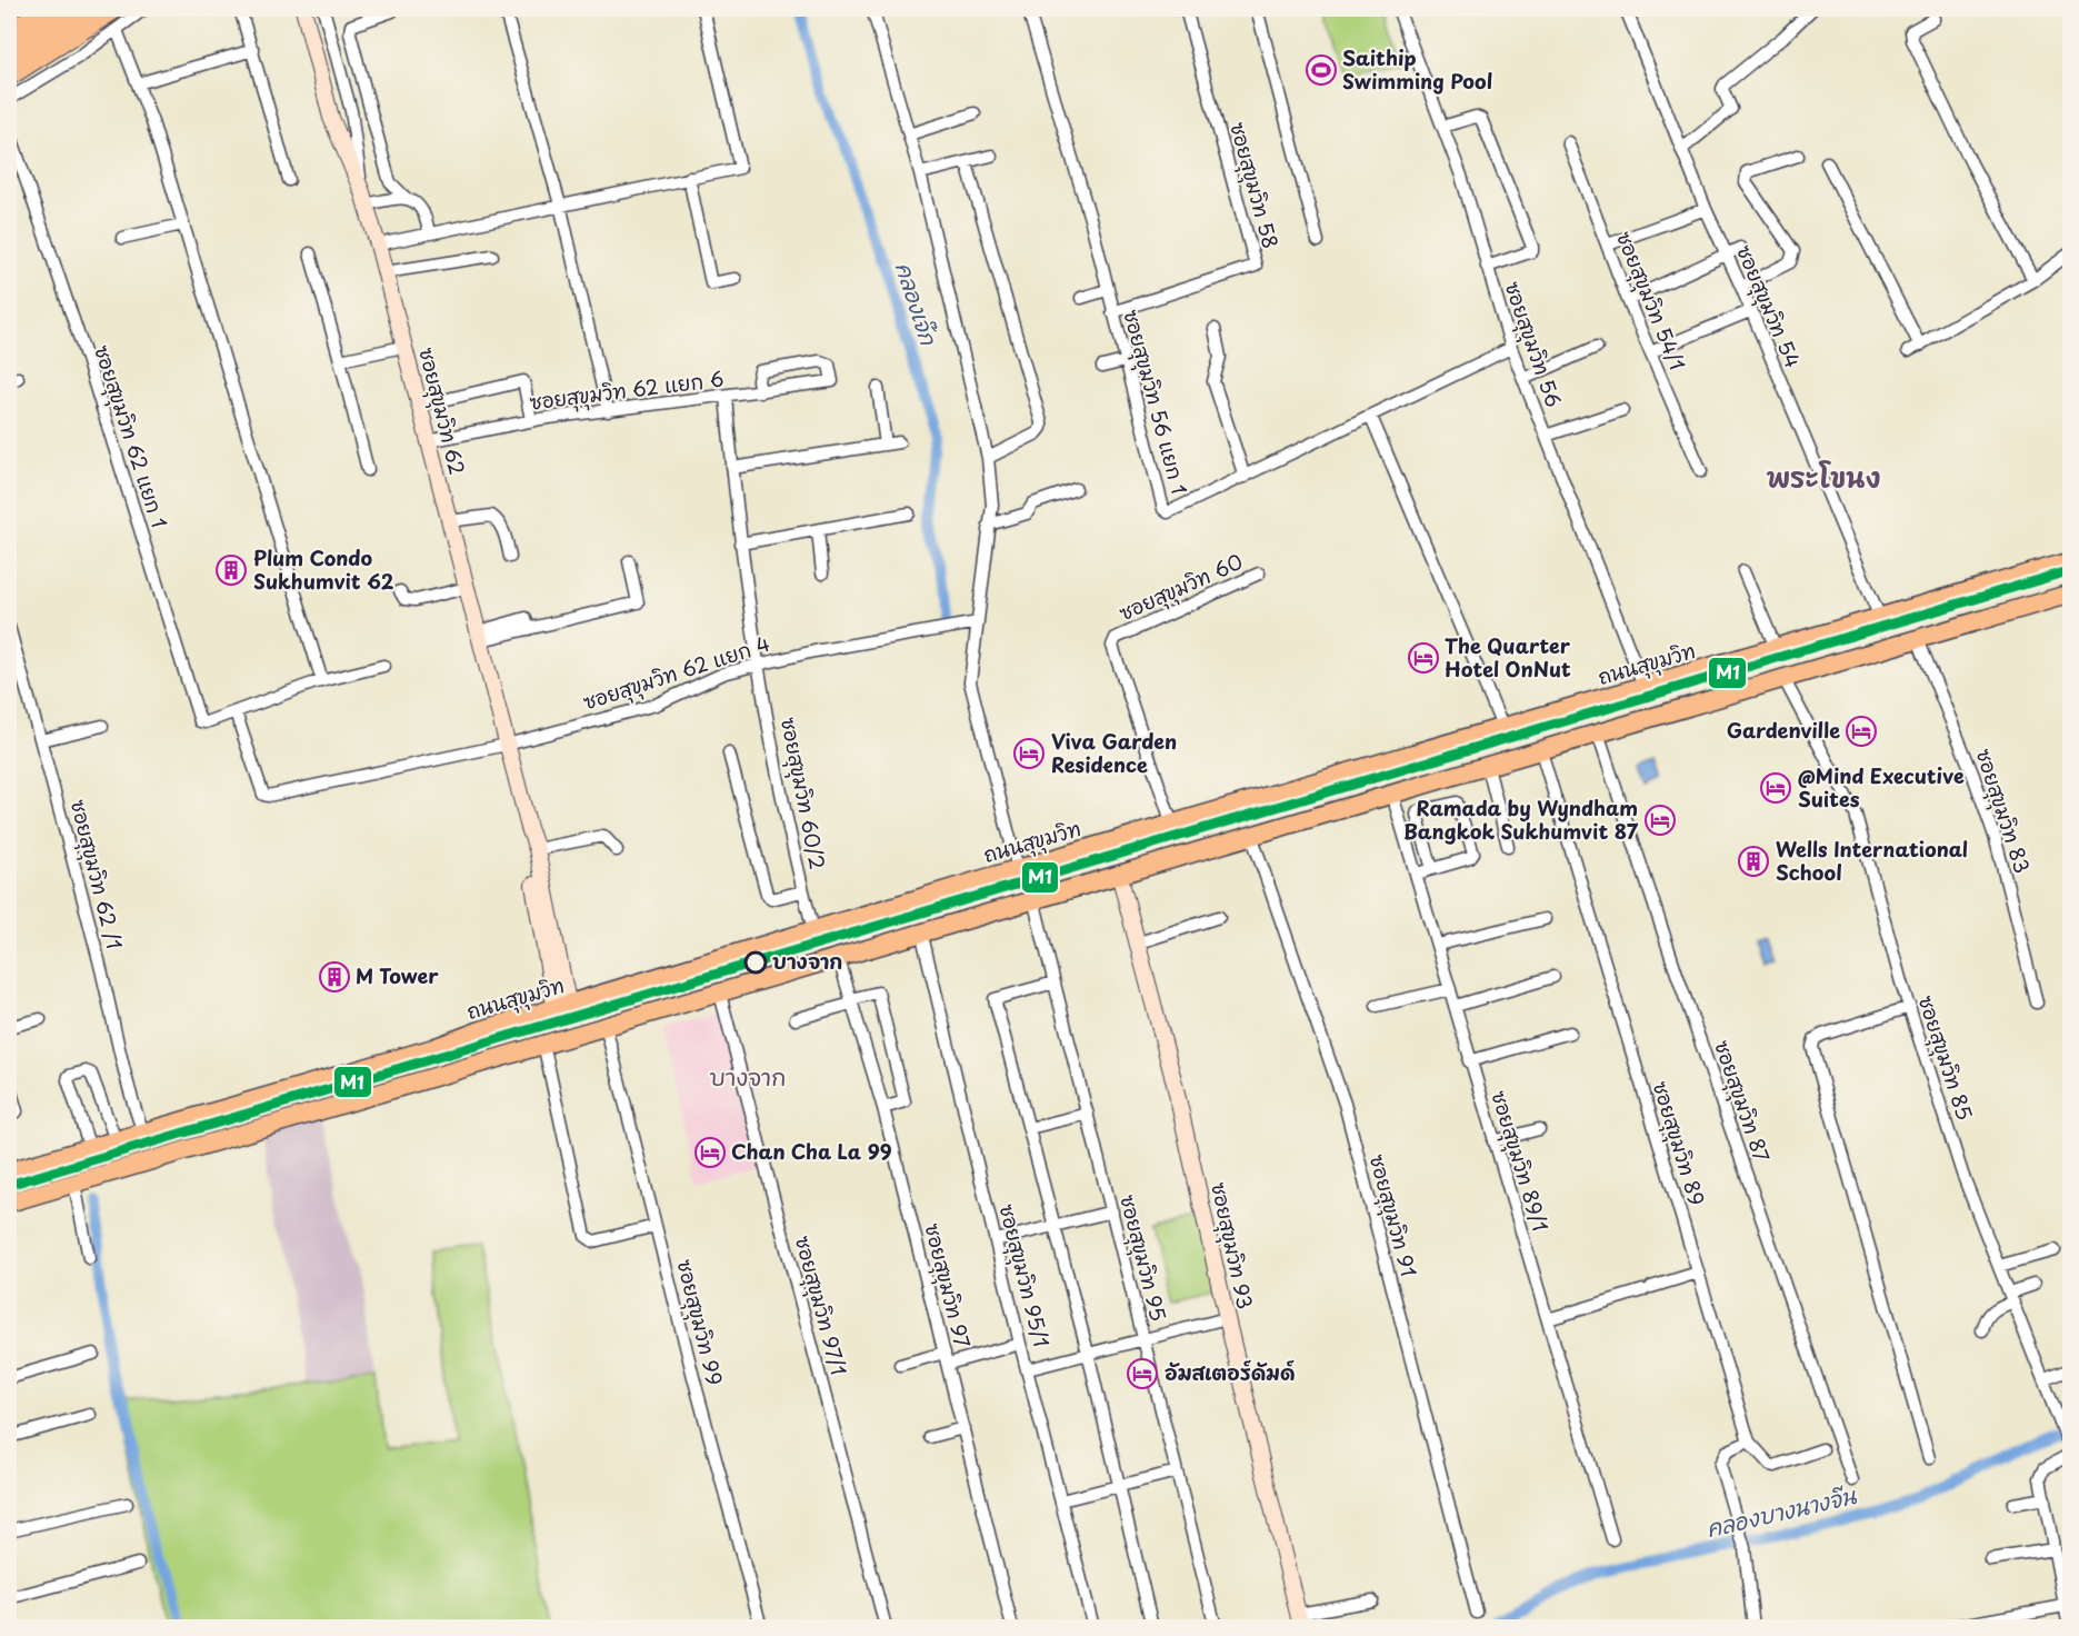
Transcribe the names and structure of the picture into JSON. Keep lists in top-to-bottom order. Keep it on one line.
{"streets":{"main road":["ถนนสุขุมวิท"],"street":["ซอยสุขุมวิท 58","ซอยสุขุมวิท 54/1","ซอยสุขุมวิท 54","ซอยสุขุมวิท 56","ซอยสุขุมวิท 62 แยก 6","ซอยสุขุมวิท 56 แยก 1","ซอยสุขุมวิท 62","ซอยสุขุมวิท 62 แยก 1","ซอยสุขุมวิท 60","ซอยสุขุมวิท 62 แยก 4","ซอยสุขุมวิท 60/2","ซอยสุขุมวิท 83","ซอยสุขุมวิท 62 /1","ซอยสุขุมวิท 85","ซอยสุขุมวิท 87","ซอยสุขุมวิท 89","ซอยสุขุมวิท 89/1","ซอยสุขุมวิท 91","ซอยสุขุมวิท 93","ซอยสุขุมวิท 95","ซอยสุขุมวิท 95/1","ซอยสุขุมวิท 97","ซอยสุขุมวิท 97/1","ซอยสุขุมวิท 99"]},"crossings":[["ซอยสุขุมวิท 58","ซอยสุขุมวิท 56 แยก 1"],["ซอยสุขุมวิท 54","ถนนสุขุมวิท"],["ซอยสุขุมวิท 56","ซอยสุขุมวิท 56 แยก 1"],["ซอยสุขุมวิท 56","ถนนสุขุมวิท"],["ซอยสุขุมวิท 62 แยก 6","ซอยสุขุมวิท 62"],["ซอยสุขุมวิท 62 แยก 6","ซอยสุขุมวิท 60/2"],["ซอยสุขุมวิท 62","ถนนสุขุมวิท"],["ซอยสุขุมวิท 62","ซอยสุขุมวิท 62 แยก 4"],["ซอยสุขุมวิท 60","ถนนสุขุมวิท"],["ถนนสุขุมวิท","ซอยสุขุมวิท 60/2"],["ถนนสุขุมวิท","ซอยสุขุมวิท 62 /1"],["ซอยสุขุมวิท 62 แยก 4","ซอยสุขุมวิท 60/2"]],"districts":["พระโขนง","บางจาก"],"water":["คลองเจ๊ก","คลองบางนางจีน"],"places":{"sports":["Saithip Swimming Pool"],"building":["Plum Condo Sukhumvit 62","Wells International School","M Tower"],"hotel":["The Quarter Hotel OnNut","Gardenville","Viva Garden Residence","@Mind Executive Suites","Ramada by Wyndham Bangkok Sukhumvit 87","Chan Cha La 99","อัมสเตอร์ดัมด์"],"other":["บางจาก"]},"lines":["transit line M1"]}
